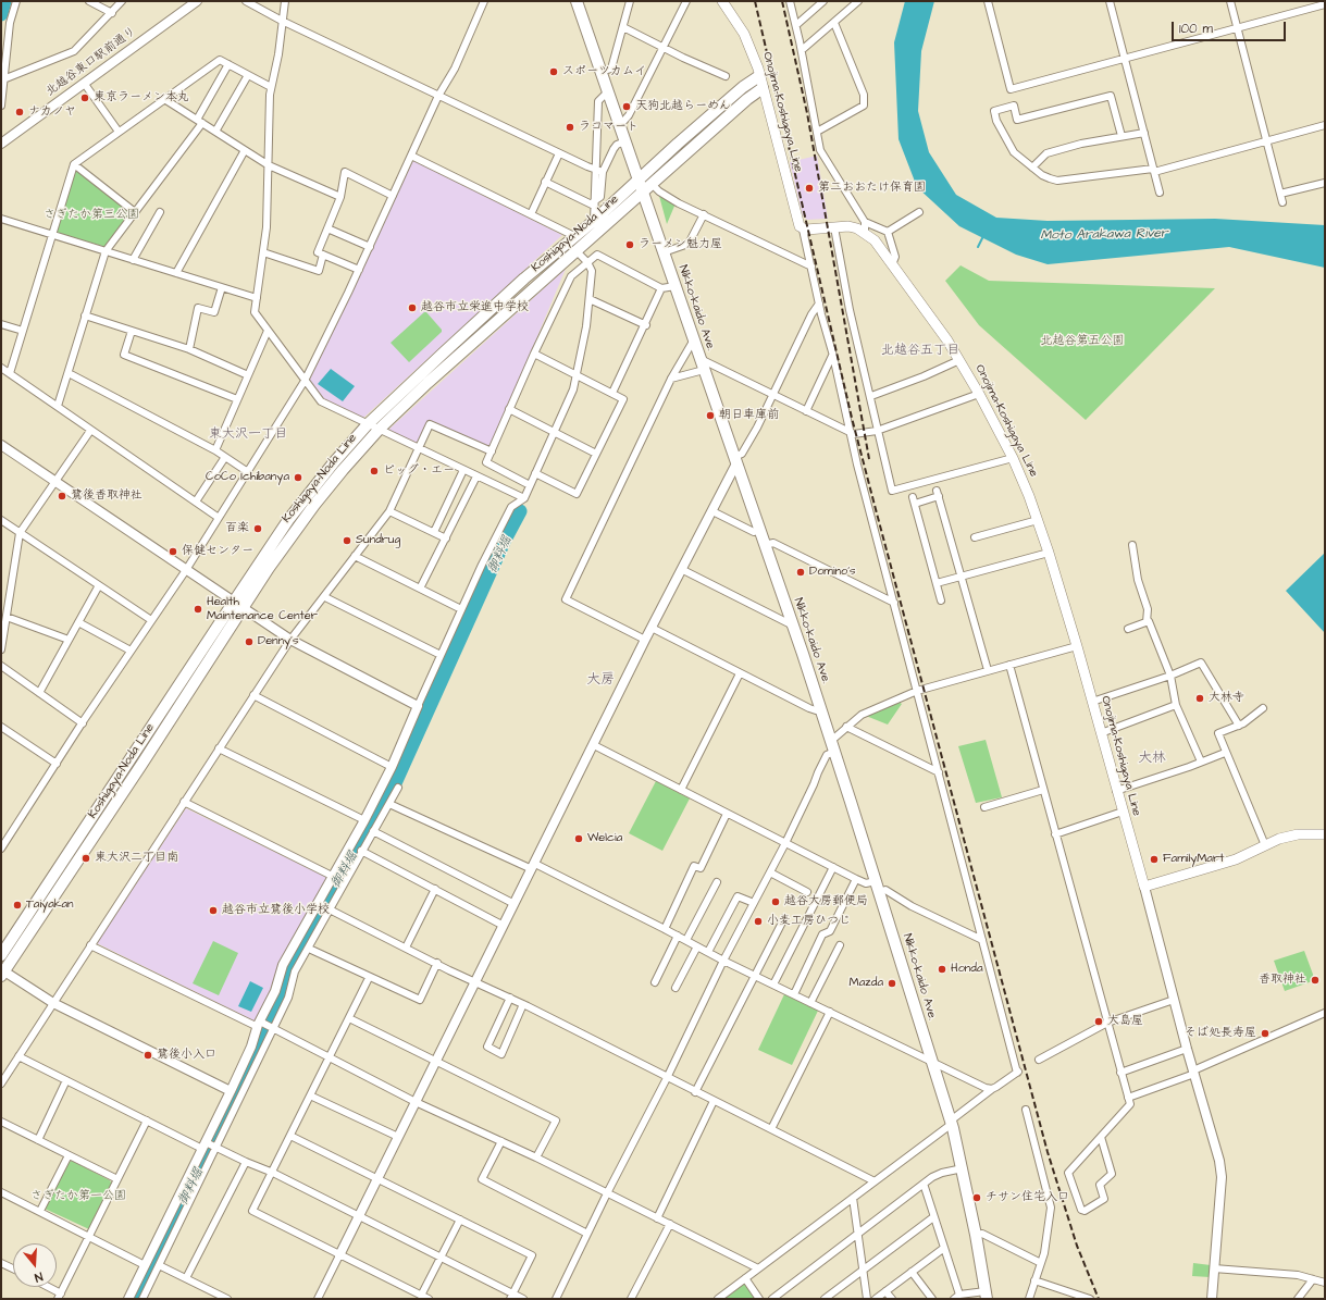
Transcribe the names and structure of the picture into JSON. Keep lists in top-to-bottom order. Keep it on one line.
{"streets":{"main road":["Onojima-Koshigaya Line","Koshigaya-Noda Line","Nikko-kaido Ave."],"street":["北越谷東口駅前通り"]},"crossings":[["Onojima-Koshigaya Line","Koshigaya-Noda Line"],["Koshigaya-Noda Line","Nikko-kaido Ave."]],"districts":["北越谷五丁目","東大沢一丁目","大房","大林"],"water":["Moto Arakawa River","御料堀"],"parks":["さぎたか第三公園","北越谷第五公園","さぎたか第一公園"],"places":["スポーツカムイ","東京ラーメン本丸","天狗北越らーめん","ナカノヤ","ラコマート","第二おおたけ保育園","ラーメン魁力屋","越谷市立栄進中学校","朝日車庫前","ビッグ・エー","CoCo Ichibanya","鷺後香取神社","百楽","Sundrug","保健センター","Domino's","Health Maintenance Center","Denny's","大林寺","Welcia","東大沢二丁目南","FamilyMart","越谷大房郵便局","Taiyakan","越谷市立鷺後小学校","小麦工房ひつじ","Honda","香取神社","Mazda","大島屋","そば処長寿屋","鷺後小入口","チサン住宅入口"],"scale_bar":"100 m","north":"bottom"}
